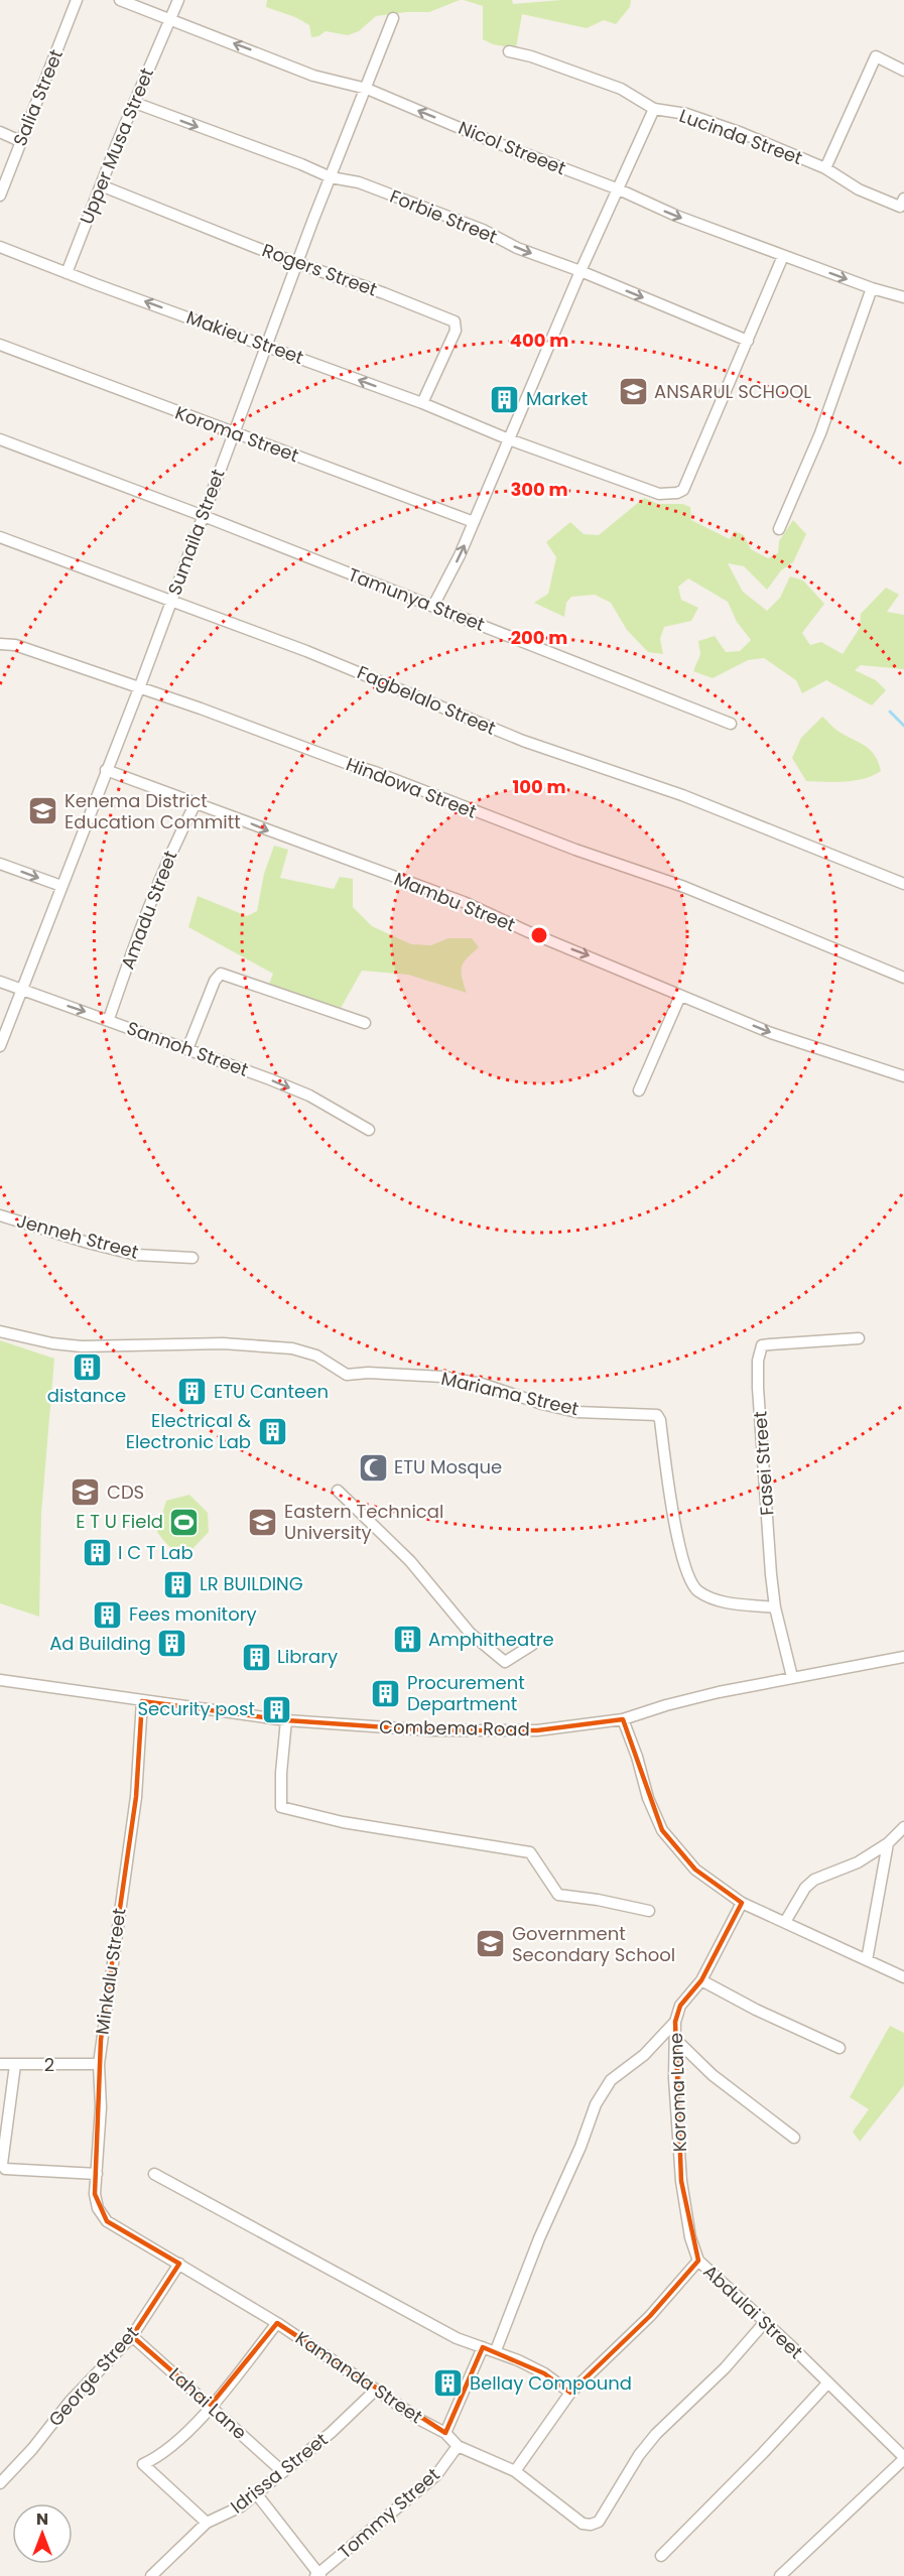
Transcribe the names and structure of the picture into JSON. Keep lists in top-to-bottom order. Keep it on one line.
{"streets":{"street":["Salia Street","Lucinda Street","Upper Musa Street","Nicol Streeet","Forbie Street","Rogers Street","Makieu Street","Koroma Street","Sumaila Street","Tamunya Street","Fagbelalo Street","Hindowa Street","Mambu Street","Amadu Street","Sannoh Street","Jenneh Street","Mariama Street","Fasei Street","Combema Road","Minkalu Street","2","Koroma Lane","Abdulai Street","George Street","Kamanda Street","Lahai Lane","Idrissa Street","Tommy Street"]},"crossings":[["Upper Musa Street","Nicol Streeet"],["Upper Musa Street","Forbie Street"],["Upper Musa Street","Rogers Street"],["Upper Musa Street","Makieu Street"],["Nicol Streeet","Sumaila Street"],["Forbie Street","Makieu Street"],["Forbie Street","Sumaila Street"],["Rogers Street","Makieu Street"],["Rogers Street","Sumaila Street"],["Makieu Street","Sumaila Street"],["Koroma Street","Sumaila Street"],["Sumaila Street","Tamunya Street"],["Sumaila Street","Fagbelalo Street"],["Sumaila Street","Hindowa Street"],["Sumaila Street","Mambu Street"],["Sumaila Street","Sannoh Street"],["Mambu Street","Amadu Street"],["Amadu Street","Sannoh Street"],["Mariama Street","Fasei Street"],["Fasei Street","Combema Road"],["Combema Road","Minkalu Street"],["Minkalu Street","2"],["Minkalu Street","Kamanda Street"],["Koroma Lane","Abdulai Street"],["Abdulai Street","Kamanda Street"],["George Street","Kamanda Street"],["George Street","Lahai Lane"],["Kamanda Street","Idrissa Street"],["Kamanda Street","Tommy Street"],["Lahai Lane","Idrissa Street"]],"one_way":["Forbie Street","Makieu Street","Mambu Street","Sannoh Street"],"places":{"school or university":["ANSARUL SCHOOL","Kenema District Education Committ","CDS","Eastern Technical University","Government Secondary School"],"building":["Market","distance","ETU Canteen","Electrical & Electronic Lab","I C T Lab","LR BUILDING","Fees monitory","Amphitheatre","Ad Building","Library","Procurement Department","Security post","Bellay Compound"],"mosque":["ETU Mosque"],"sports":["E T U Field"]},"north":"top","rings":["400 m","300 m","200 m","100 m"]}
